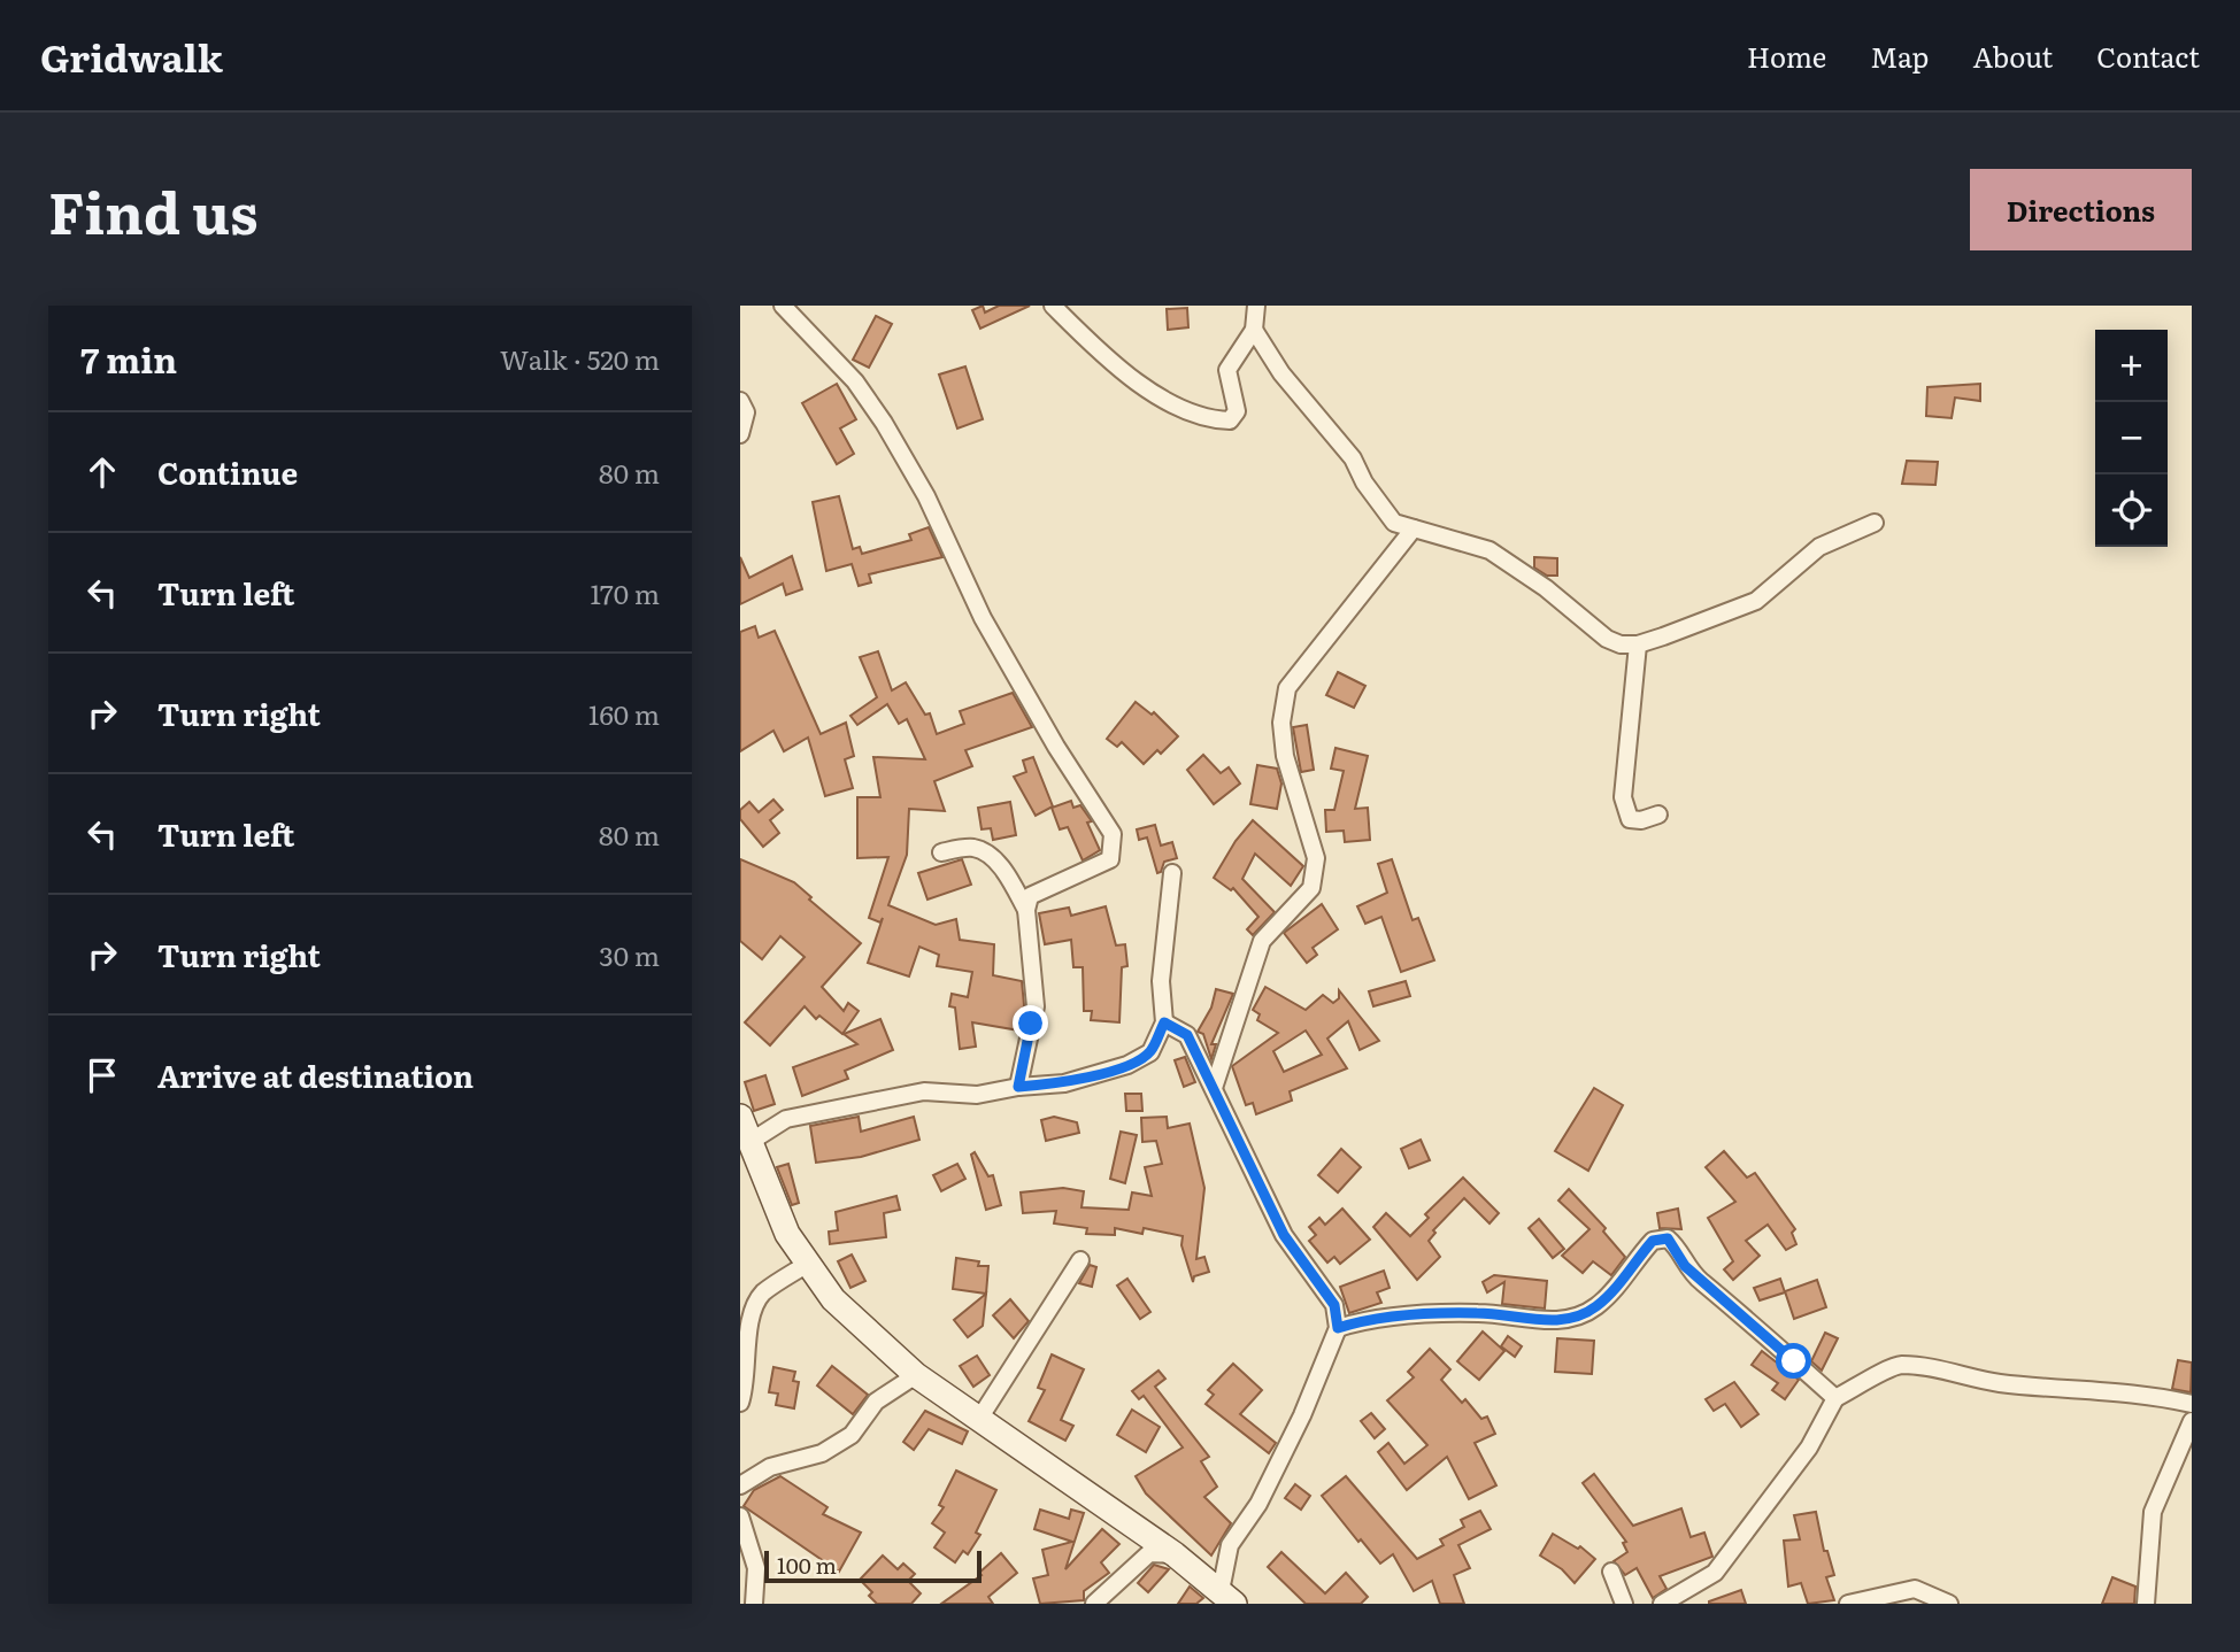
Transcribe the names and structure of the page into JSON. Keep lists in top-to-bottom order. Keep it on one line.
{"scale_bar":"100 m","page":{"header":"Gridwalk","nav":["Home","Map","About","Contact"],"title":"Find us","buttons":"Directions","heading":["7 min","Walk · 520 m"],"map_buttons":["+","−"],"list":[["Continue","80 m"],["Turn left","170 m"],["Turn right","160 m"],["Turn left","80 m"],["Turn right","30 m"],"Arrive at destination"],"scale":"100 m"}}
